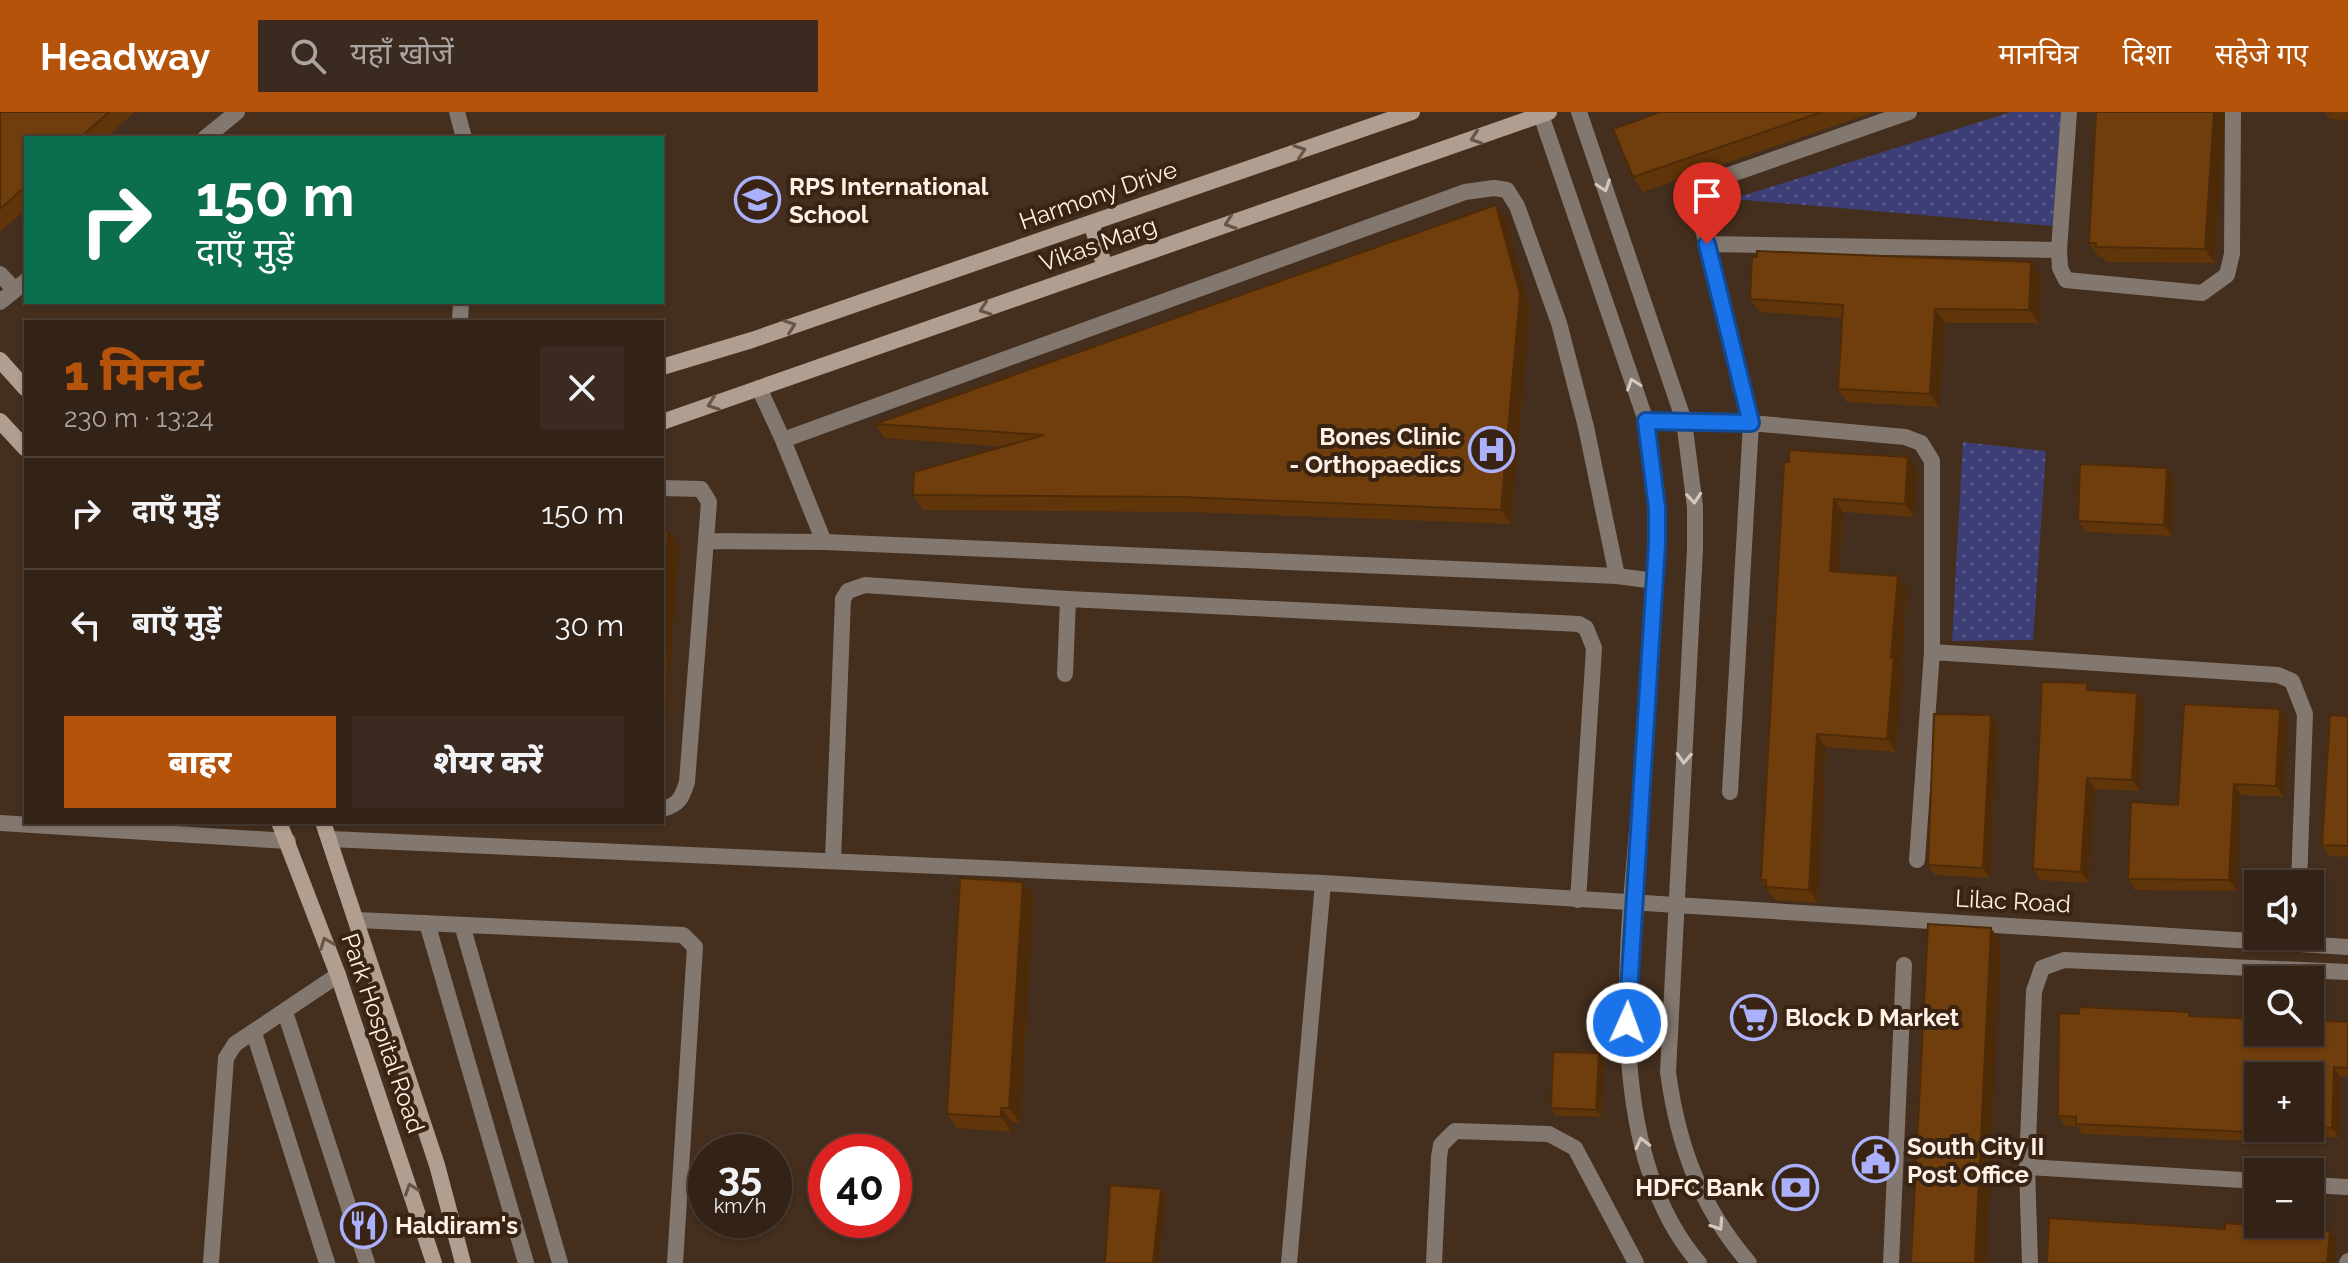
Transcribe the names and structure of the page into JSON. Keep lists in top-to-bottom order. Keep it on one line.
{"streets":{"main road":["Harmony Drive","Vikas Marg","Park Hospital Road"],"street":["Lilac Road"]},"crossings":[["Lilac Road","Park Hospital Road"]],"one_way":["Harmony Drive","Vikas Marg"],"places":{"school or university":["RPS International School"],"hospital":["Bones Clinic - Orthopaedics"],"supermarket":["Block D Market"],"public building":["South City II Post Office"],"bank":["HDFC Bank"],"restaurant":["Haldiram's"]},"page":{"header":"Headway","search":"यहाँ खोजें","nav":["मानचित्र","दिशा","सहेजे गए"],"turn":["150 m","दाएँ मुड़ें"],"heading":["1 मिनट","230 m · 13:24"],"list":[{"name":"दाएँ मुड़ें","value":"150 m"},{"name":"बाएँ मुड़ें","value":"30 m"}],"buttons":["बाहर","शेयर करें"],"map_buttons":["+","−"],"speed":"35 km/h","limit":"40"}}
